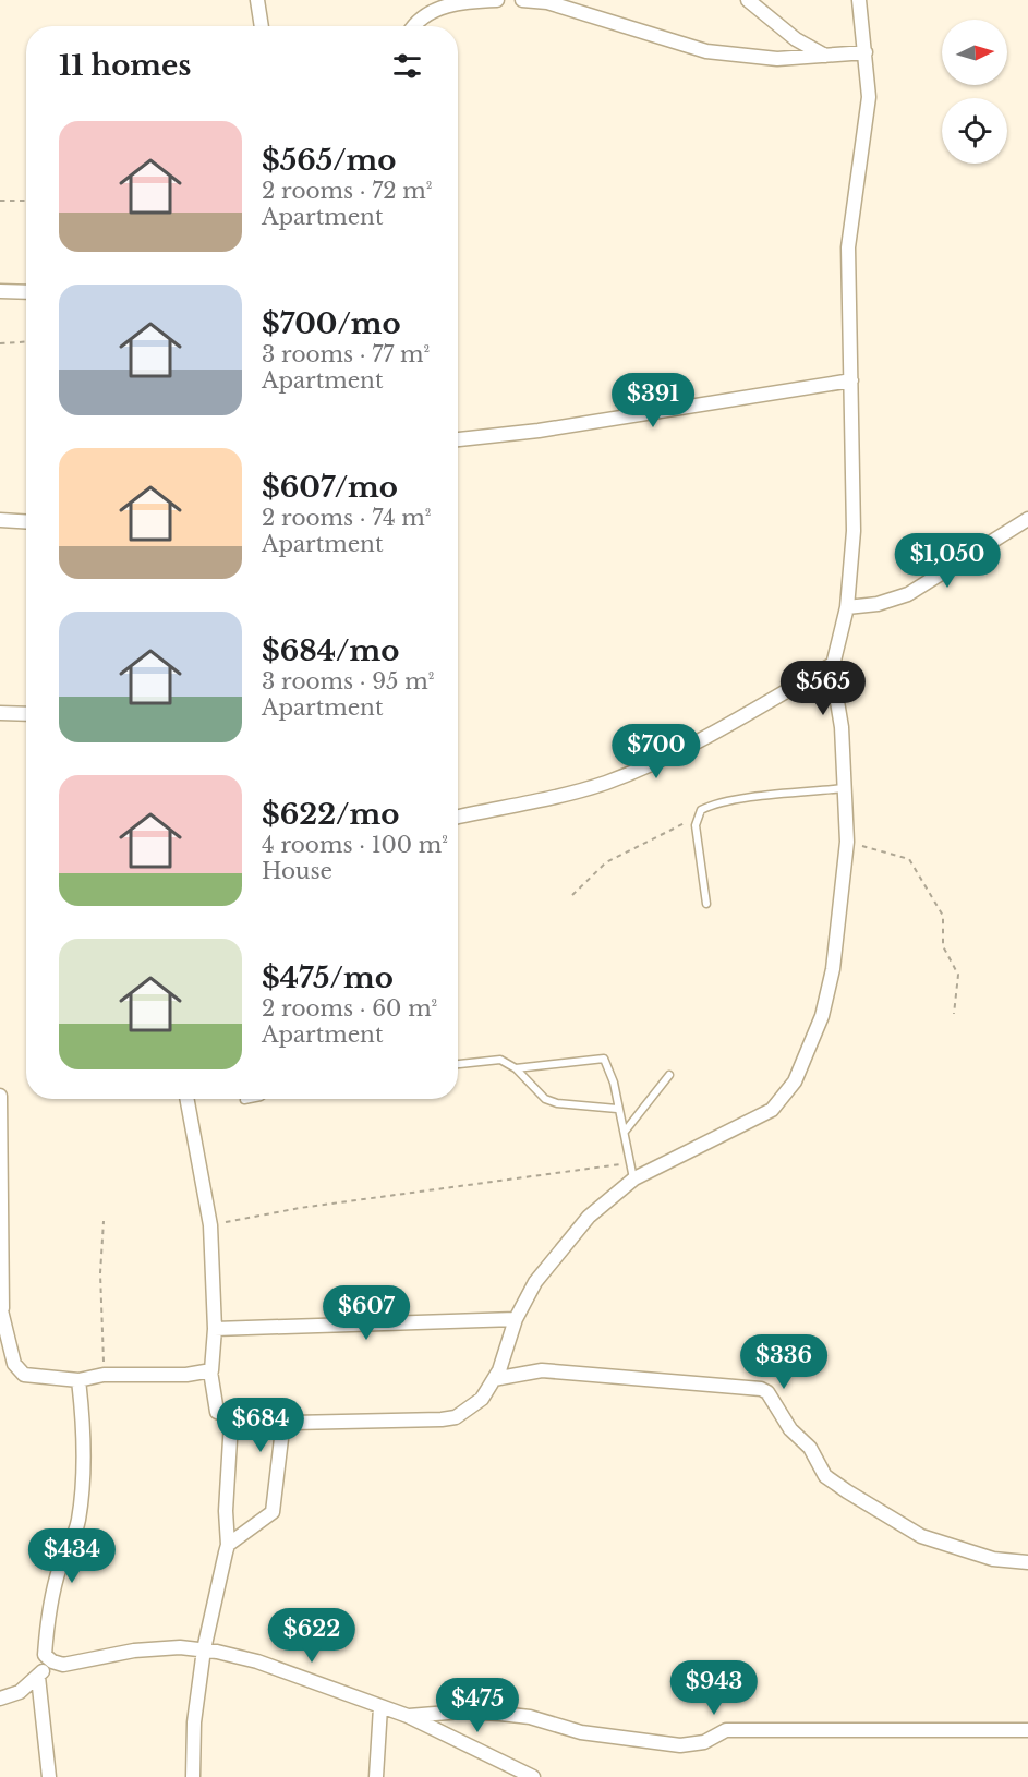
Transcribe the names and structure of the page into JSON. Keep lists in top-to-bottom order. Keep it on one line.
{"north":"right","page":{"heading":"11 homes","list":[{"name":"$565/mo","note":"2 rooms · 72 m² · Apartment"},{"name":"$700/mo","note":"3 rooms · 77 m² · Apartment"},{"name":"$607/mo","note":"2 rooms · 74 m² · Apartment"},{"name":"$684/mo","note":"3 rooms · 95 m² · Apartment"},{"name":"$622/mo","note":"4 rooms · 100 m² · House"},{"name":"$475/mo","note":"2 rooms · 60 m² · Apartment"}],"price":["$391","$1,050","$565","$700","$607","$336","$684","$434","$622","$943","$475"]}}
